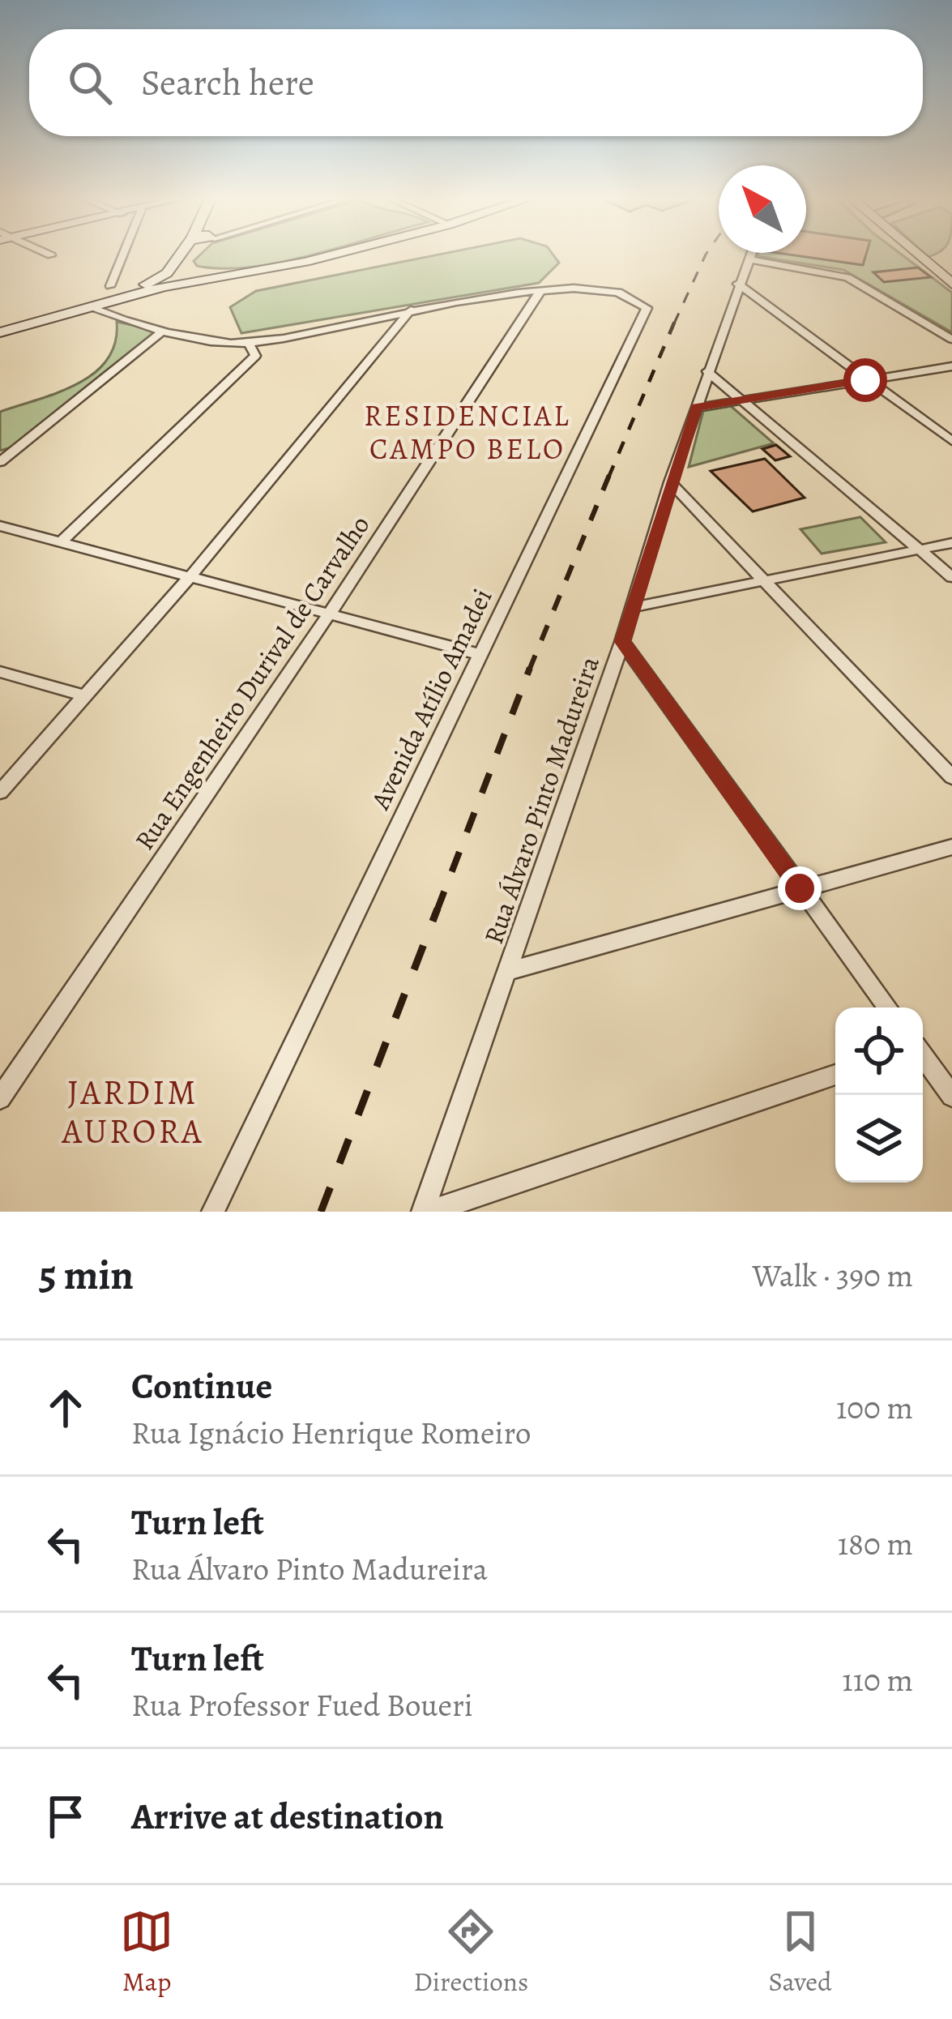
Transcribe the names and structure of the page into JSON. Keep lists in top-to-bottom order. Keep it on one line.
{"streets":{"street":["Rua Engenheiro Durival de Carvalho","Avenida Atílio Amadei","Rua Álvaro Pinto Madureira"]},"crossings":[["Rua Engenheiro Durival de Carvalho","Avenida Atílio Amadei"]],"districts":["RESIDENCIAL CAMPO BELO","JARDIM AURORA"],"north":"top left","page":{"search":"Search here","heading":["5 min","Walk · 390 m"],"list":[["Continue","Rua Ignácio Henrique Romeiro","100 m"],["Turn left","Rua Álvaro Pinto Madureira","180 m"],["Turn left","Rua Professor Fued Boueri","110 m"],"Arrive at destination"],"nav":["Map","Directions","Saved"]}}
